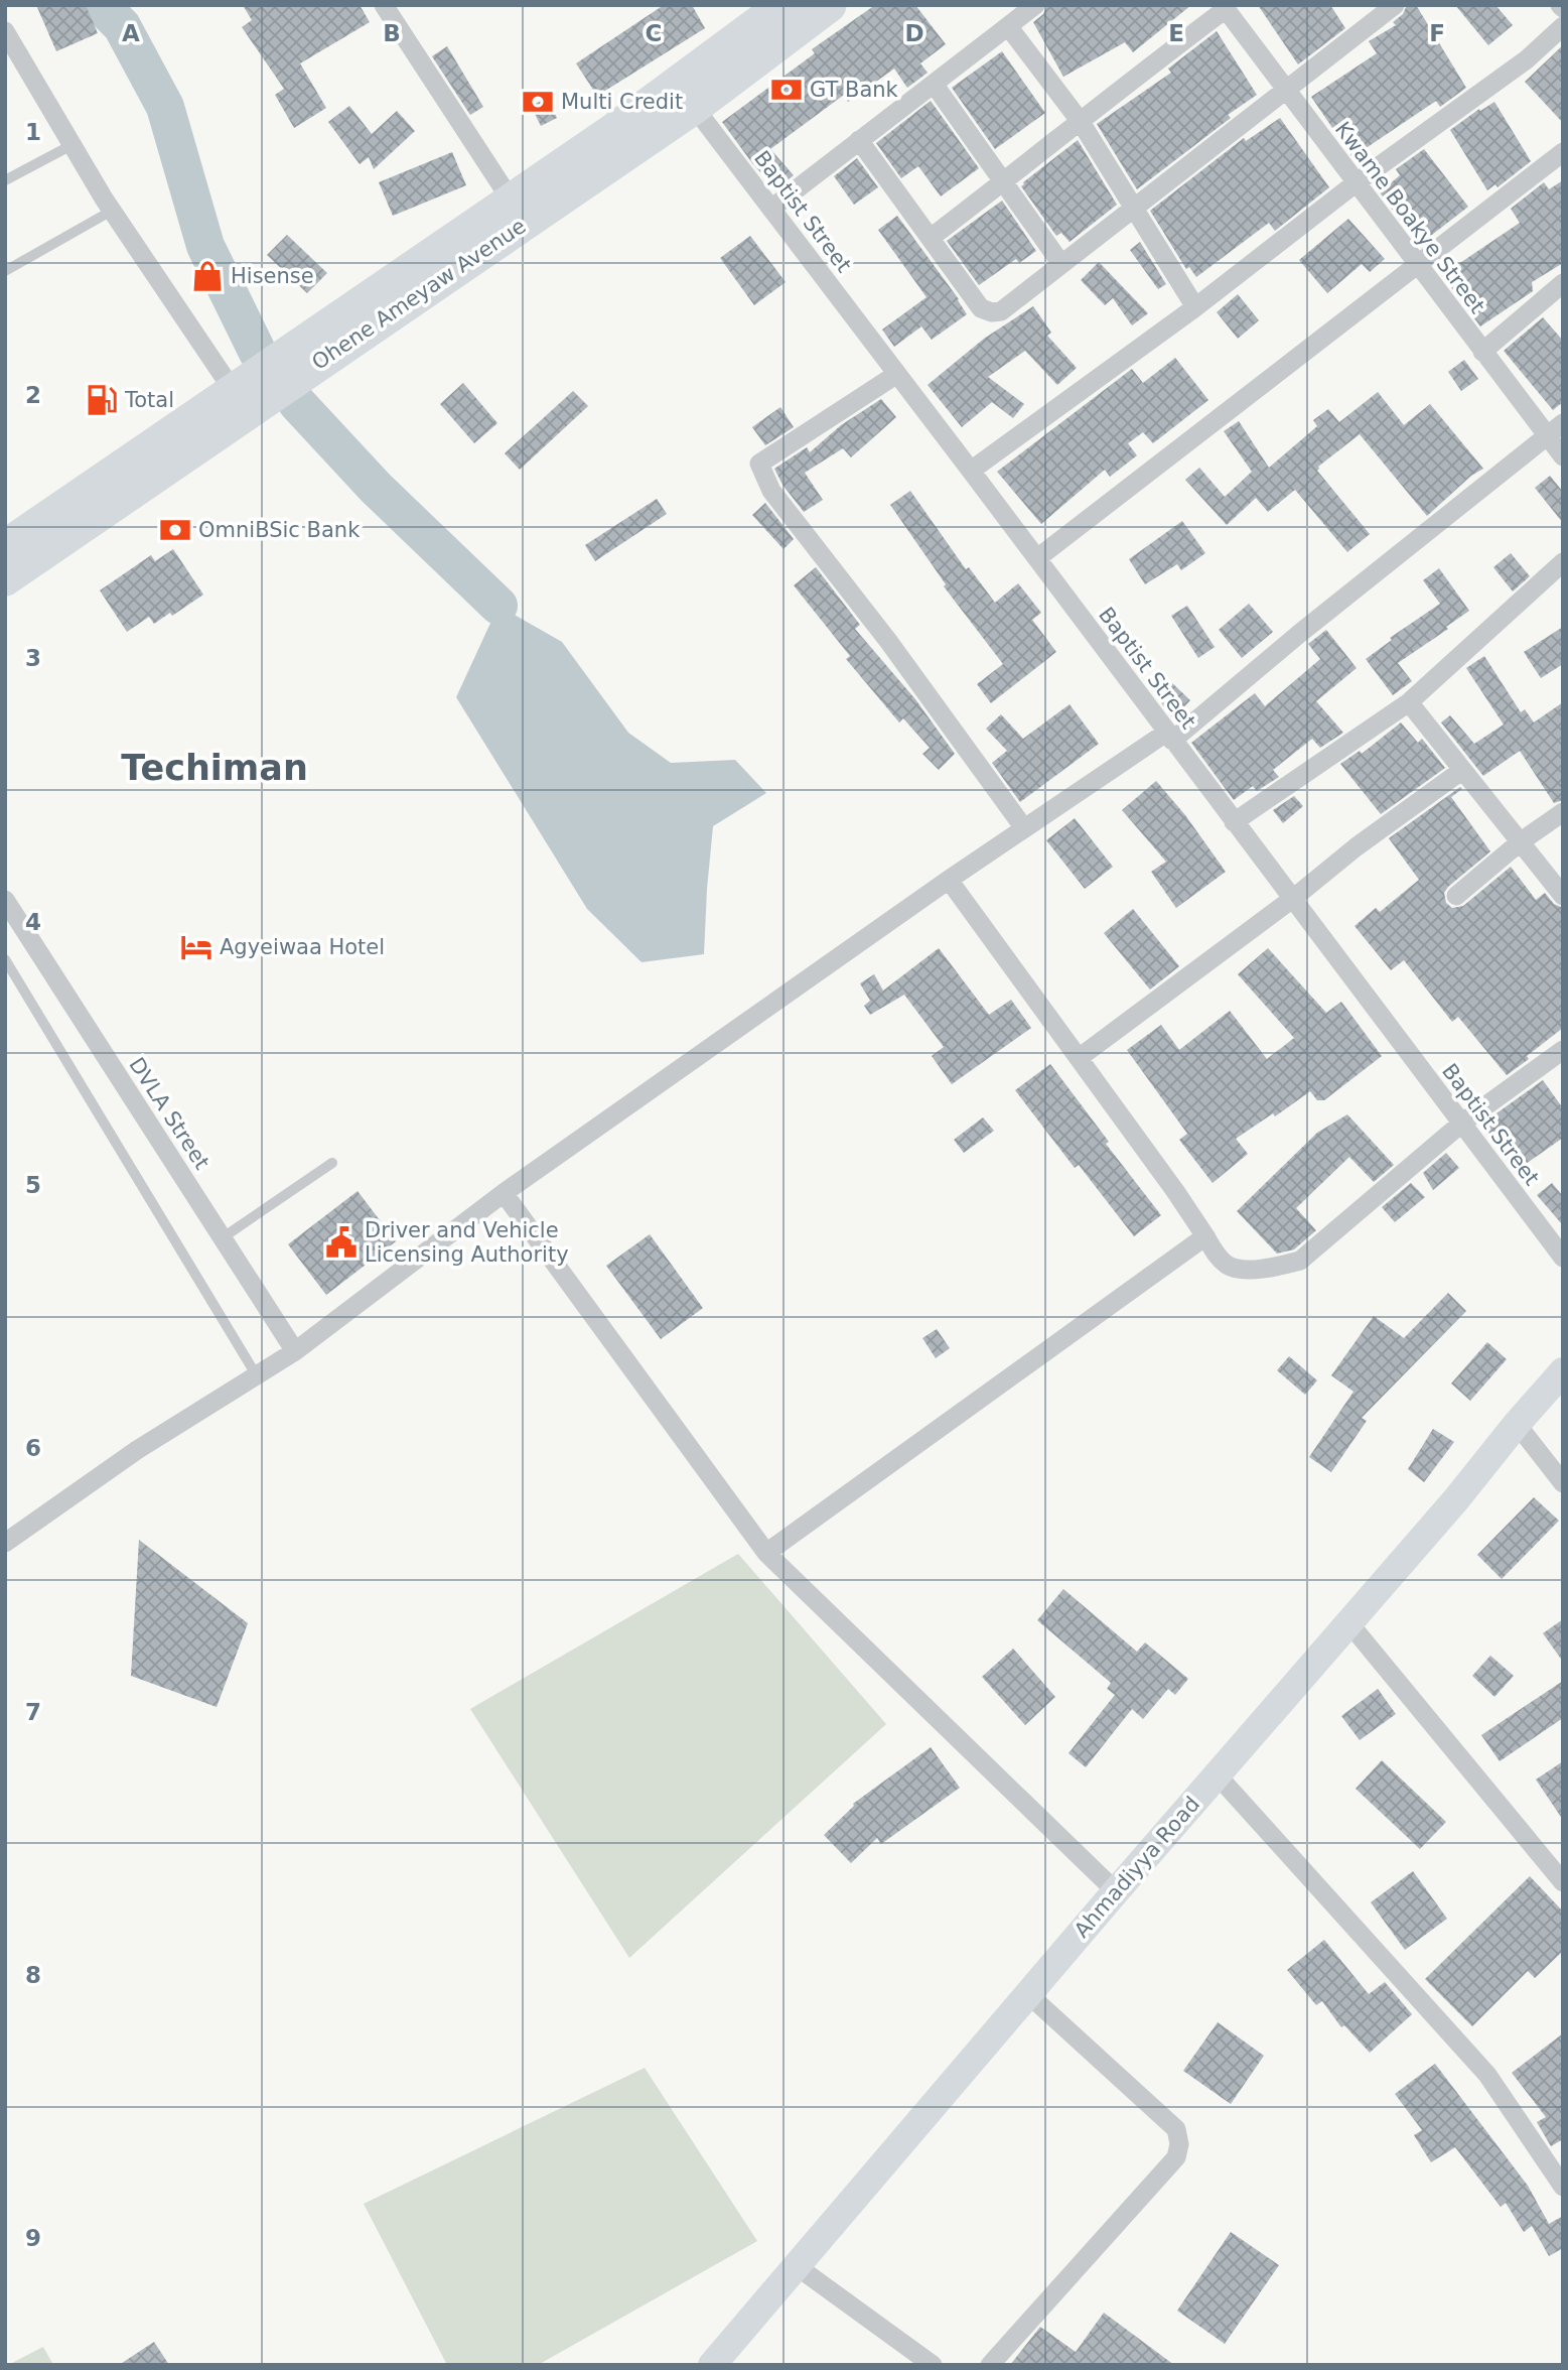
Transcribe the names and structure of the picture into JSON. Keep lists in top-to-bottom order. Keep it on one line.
{"streets":{"highway":["Ohene Ameyaw Avenue"],"street":["Baptist Street","Kwame Boakye Street","DVLA Street","Ahmadiyya Road"]},"crossings":[["Baptist Street","Ohene Ameyaw Avenue"]],"districts":["Techiman"],"places":{"bank":["GT Bank","Multi Credit","OmniBSic Bank"],"shop":["Hisense"],"fuel station":["Total"],"hotel":["Agyeiwaa Hotel"],"public building":["Driver and Vehicle Licensing Authority"]},"grid":{"columns":["A","B","C","D","E","F"],"rows":["1","2","3","4","5","6","7","8","9"]}}
